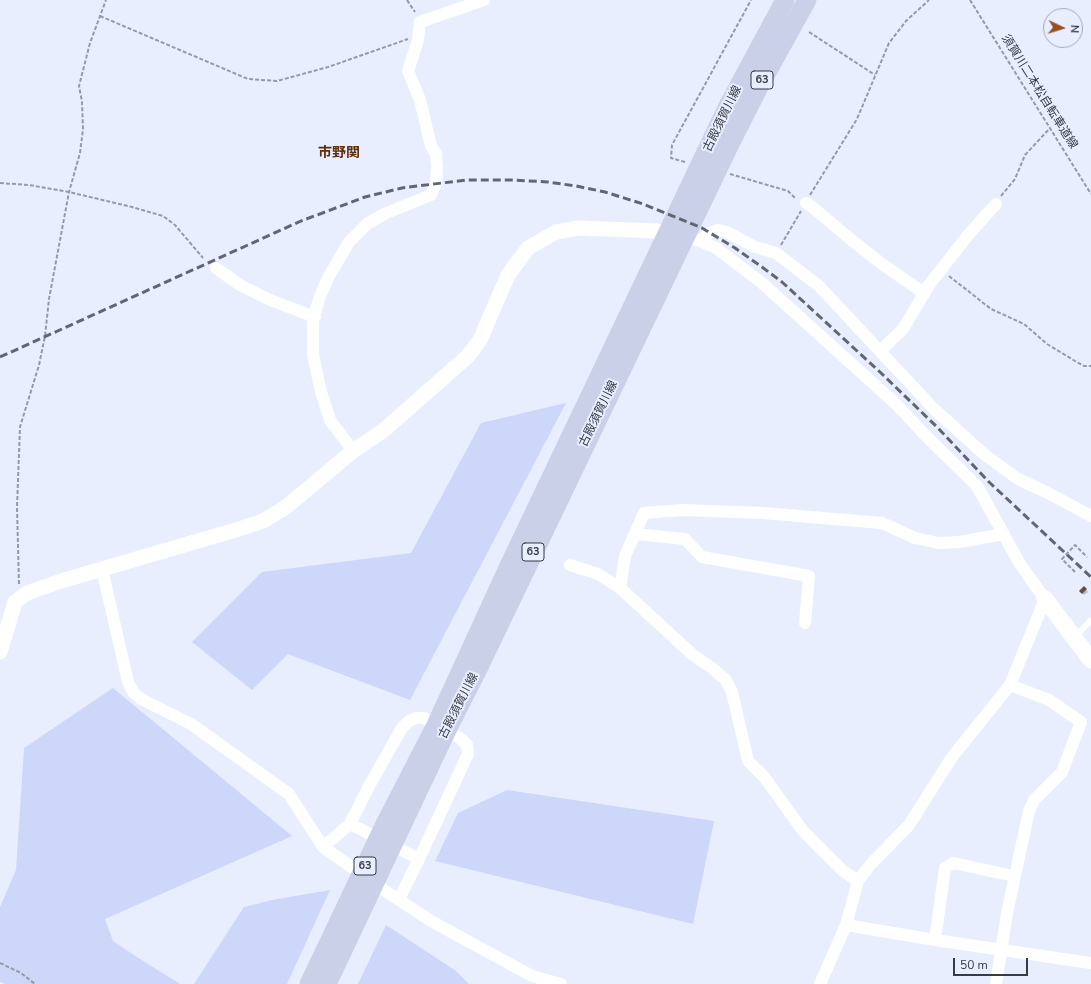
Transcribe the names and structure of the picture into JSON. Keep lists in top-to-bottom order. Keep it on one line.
{"streets":{"main road":["63","古殿須賀川線"],"path":["須賀川二本松自転車道線"]},"crossings":[["63","古殿須賀川線"]],"districts":["市野関"],"scale_bar":"50 m","north":"right"}
